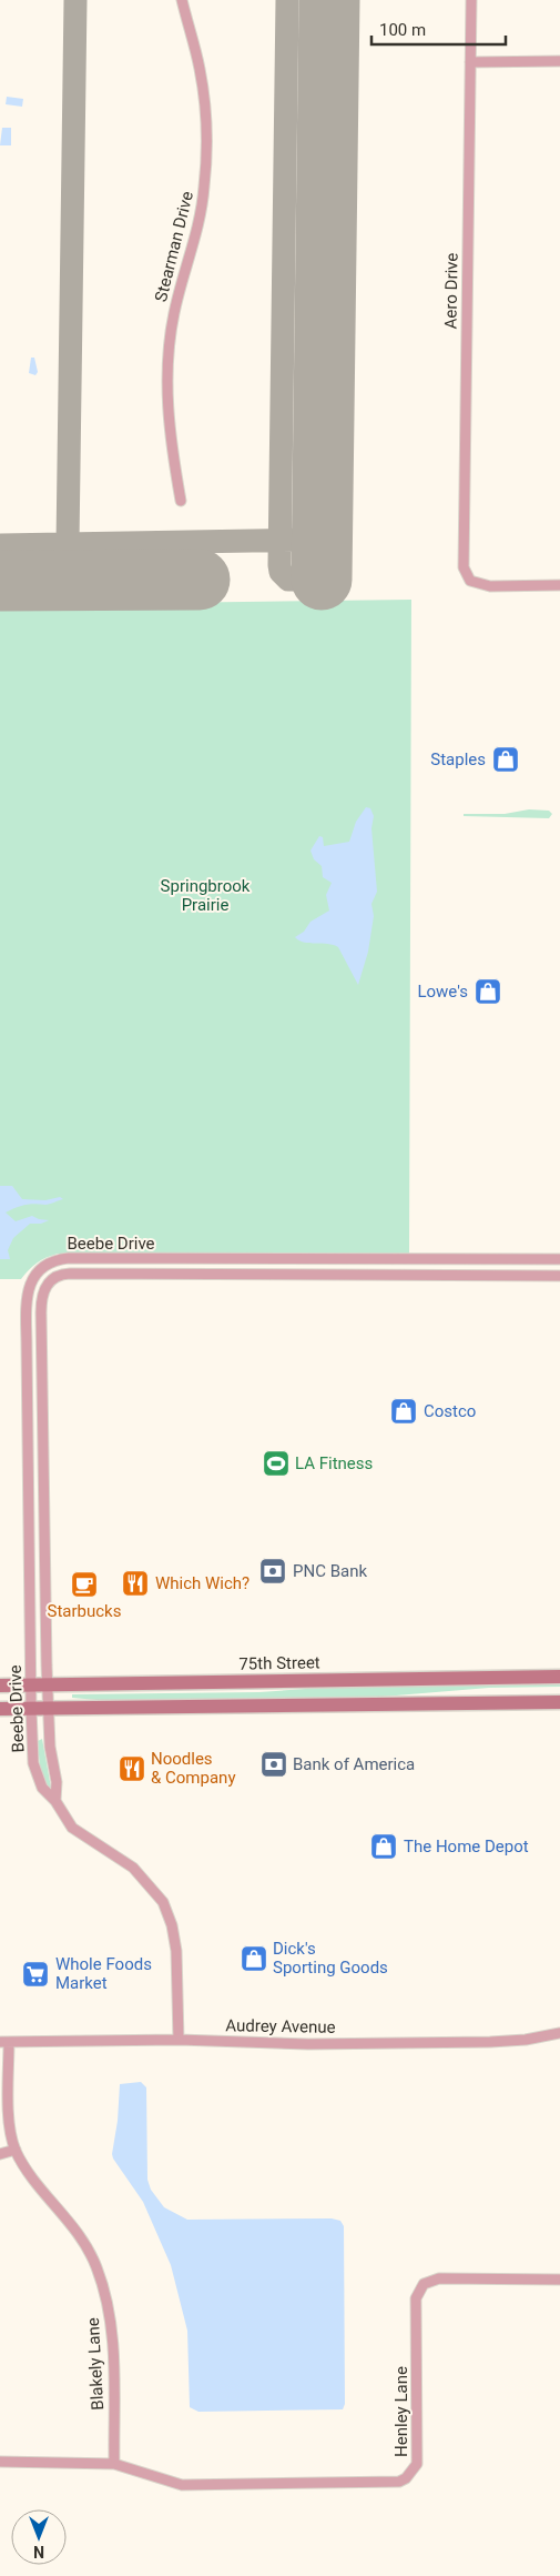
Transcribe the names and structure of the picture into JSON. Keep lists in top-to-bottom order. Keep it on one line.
{"streets":{"main road":["75th Street"],"street":["Stearman Drive","Aero Drive","Beebe Drive","Audrey Avenue","Blakely Lane","Henley Lane"]},"crossings":[["Beebe Drive","75th Street"],["Beebe Drive","Audrey Avenue"],["Audrey Avenue","Blakely Lane"],["Blakely Lane","Henley Lane"]],"parks":["Springbrook Prairie"],"places":{"shop":["Staples","Lowe's","Costco","The Home Depot","Dick's Sporting Goods"],"sports":["LA Fitness"],"bank":["PNC Bank","Bank of America"],"restaurant":["Which Wich?","Noodles & Company"],"cafe":["Starbucks"],"supermarket":["Whole Foods Market"]},"scale_bar":"100 m","north":"bottom"}
